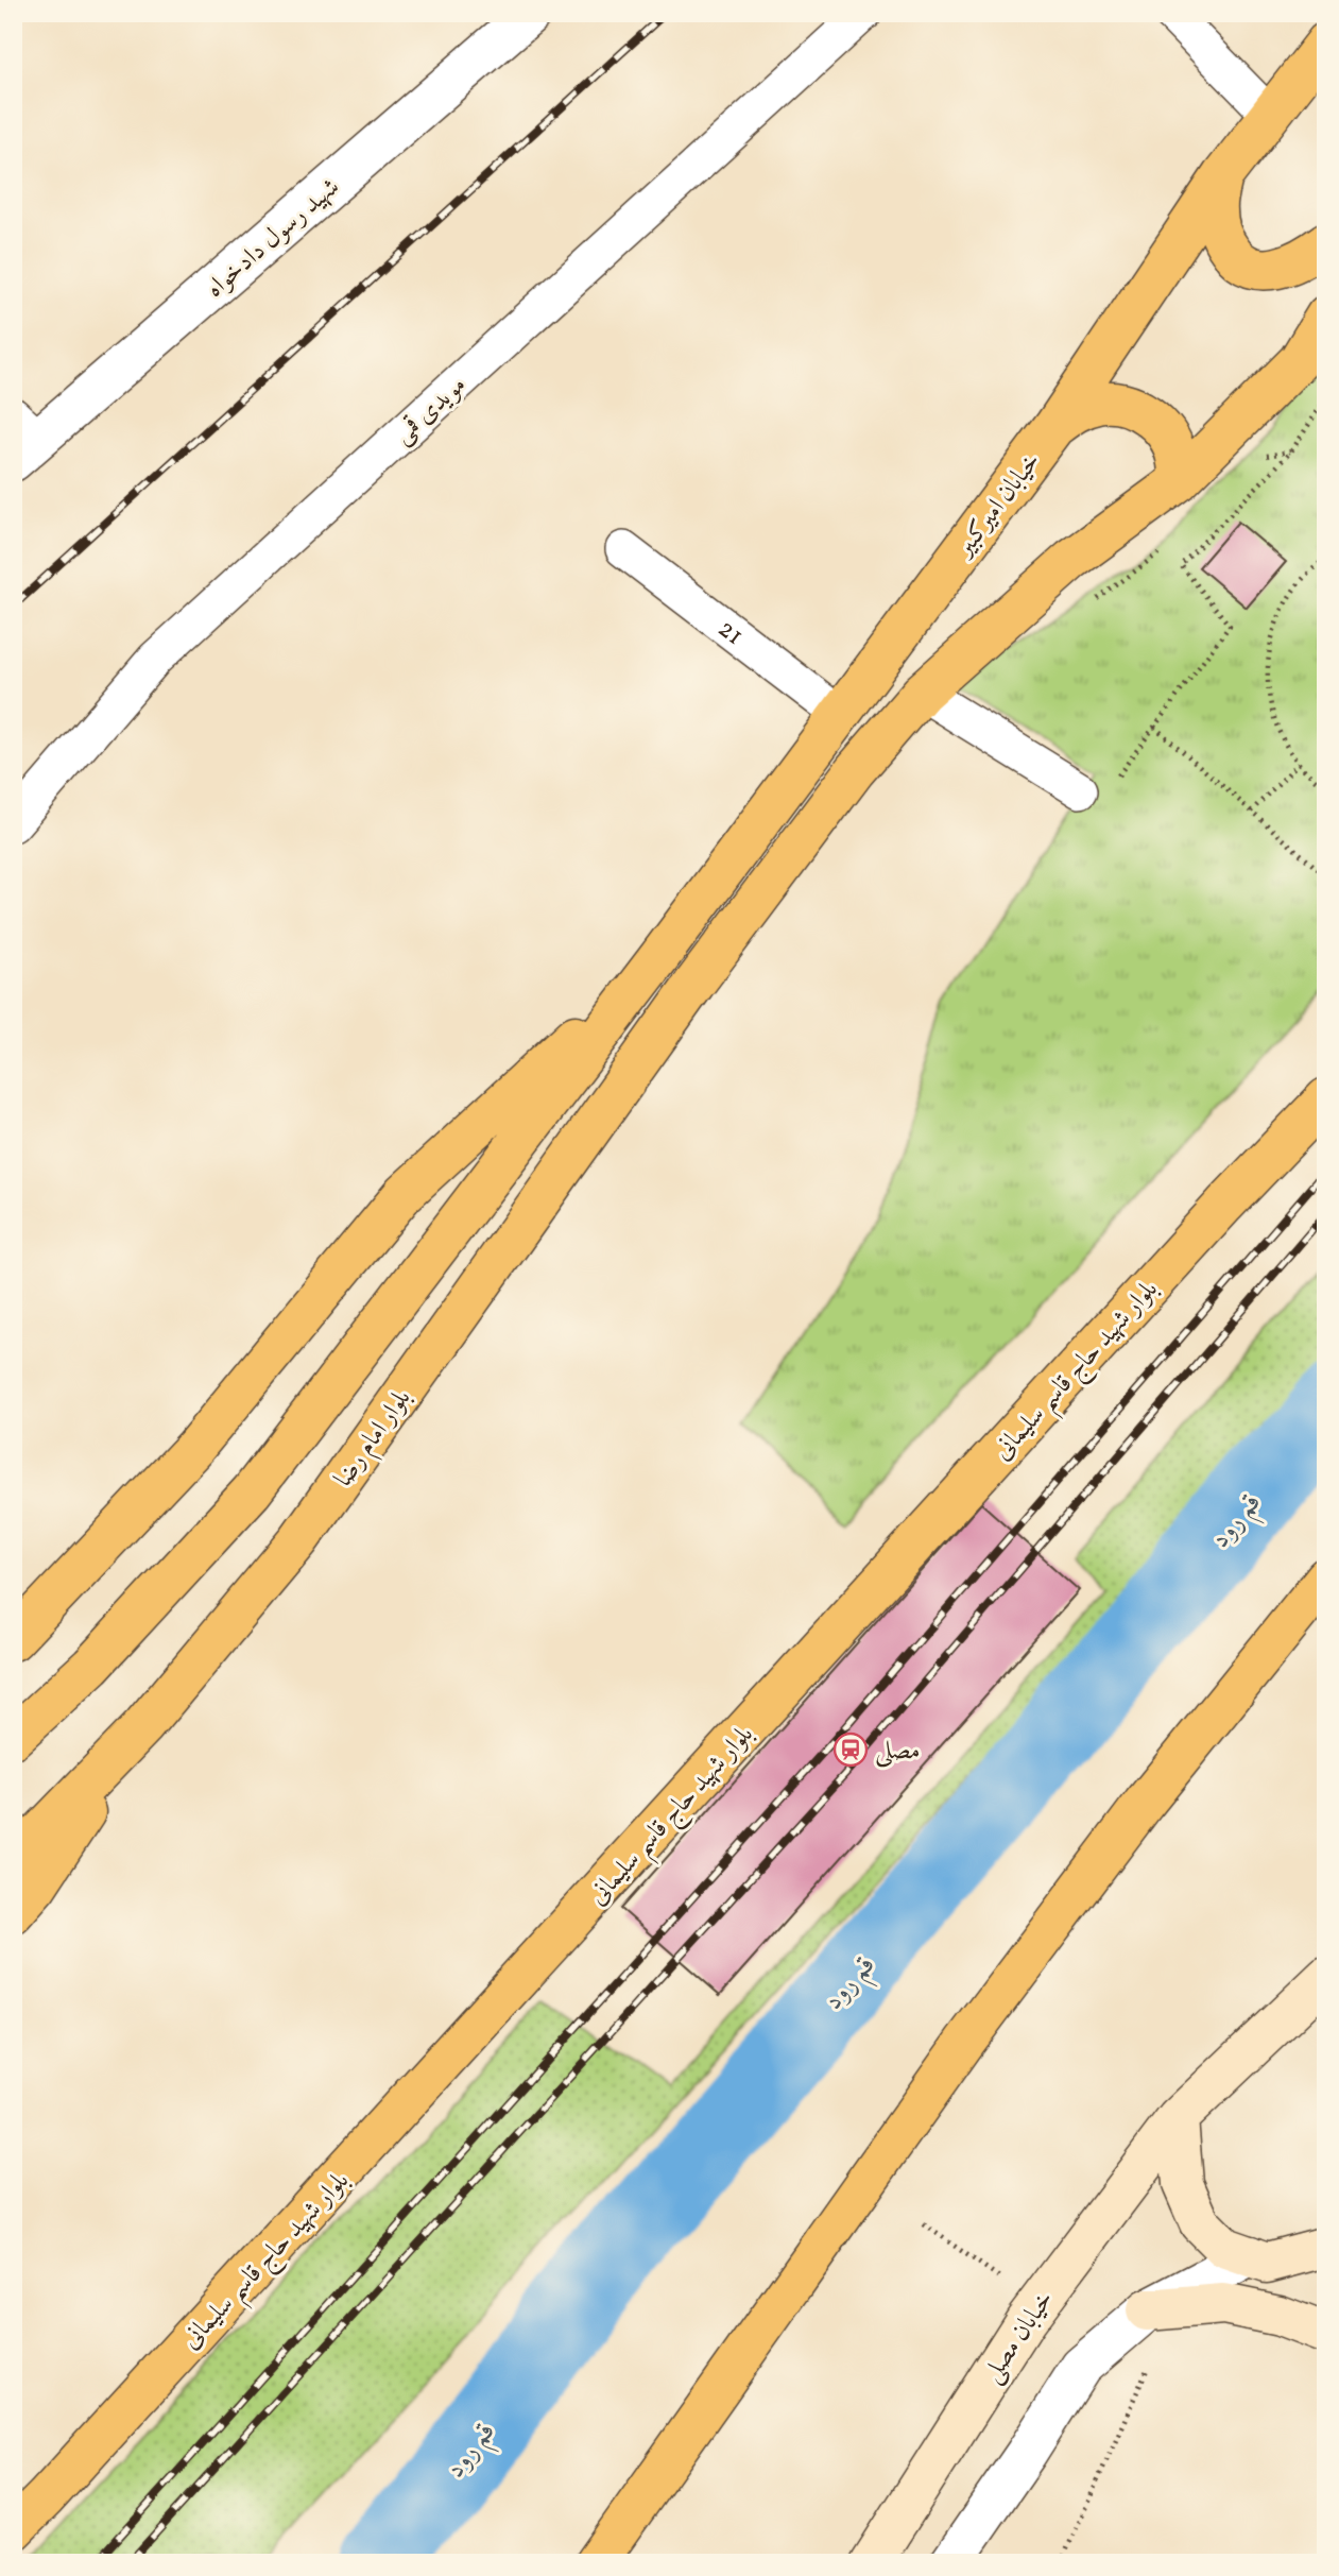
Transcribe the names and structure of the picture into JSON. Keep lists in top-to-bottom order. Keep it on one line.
{"streets":{"main road":["خیابان امیرکبیر","بلوار شهید حاج قاسم سلیمانی","بلوار امام رضا","خیابان مصلی"],"street":["شهید رسول دادخواه","مویدی قمی","21"]},"crossings":[["خیابان امیرکبیر","21"]],"water":["قم رود"],"places":{"station":["مصلی"]}}
